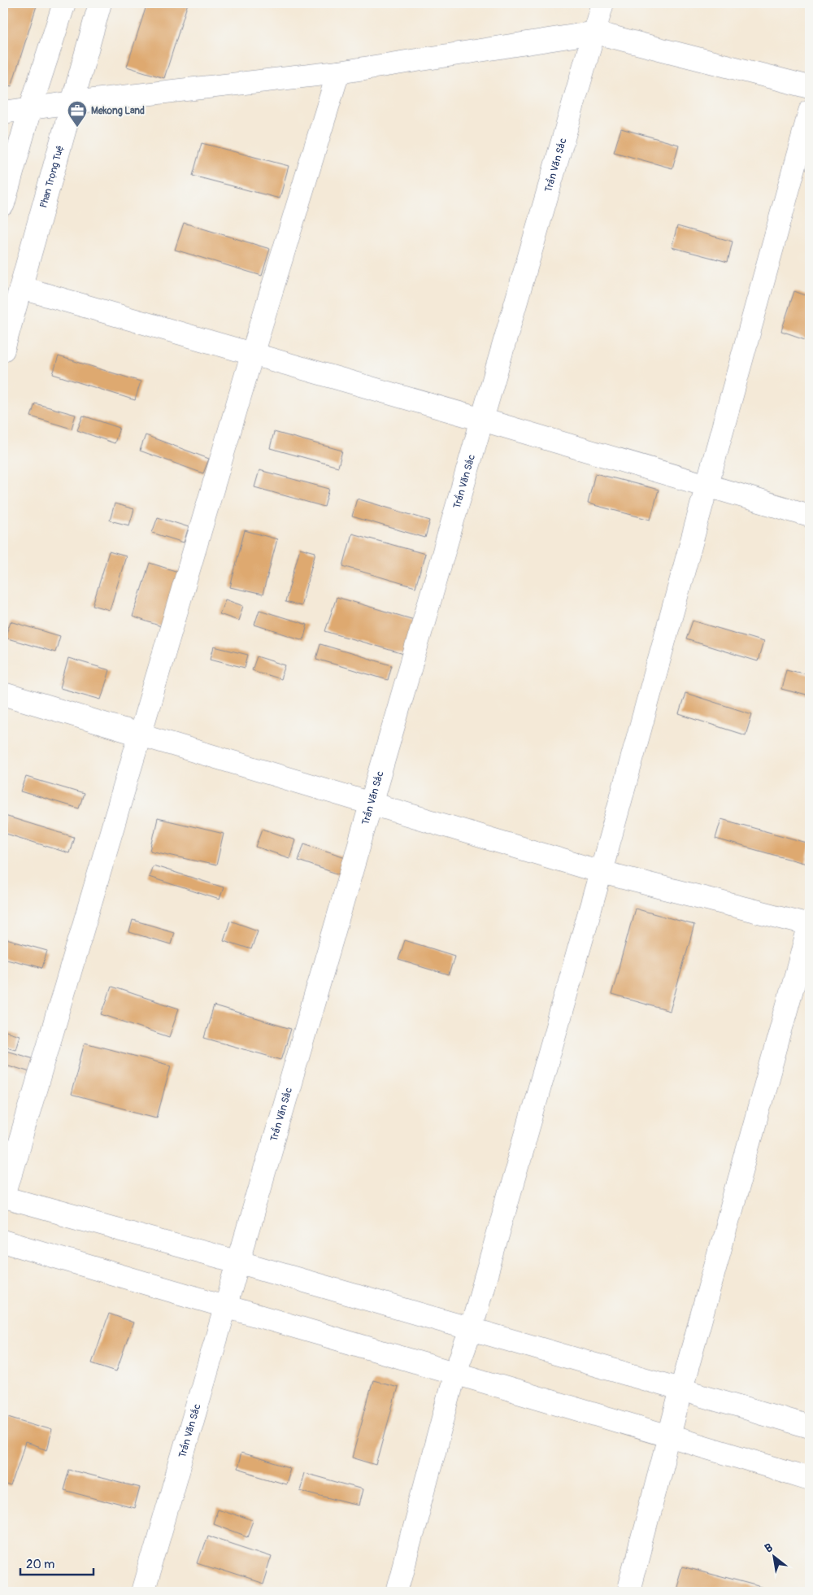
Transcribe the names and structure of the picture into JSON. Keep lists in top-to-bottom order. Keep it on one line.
{"streets":{"street":["Trần Văn Sắc","Phan Trọng Tuệ"]},"places":{"office":["Mekong Land"]},"scale_bar":"20 m","north":"top left"}
